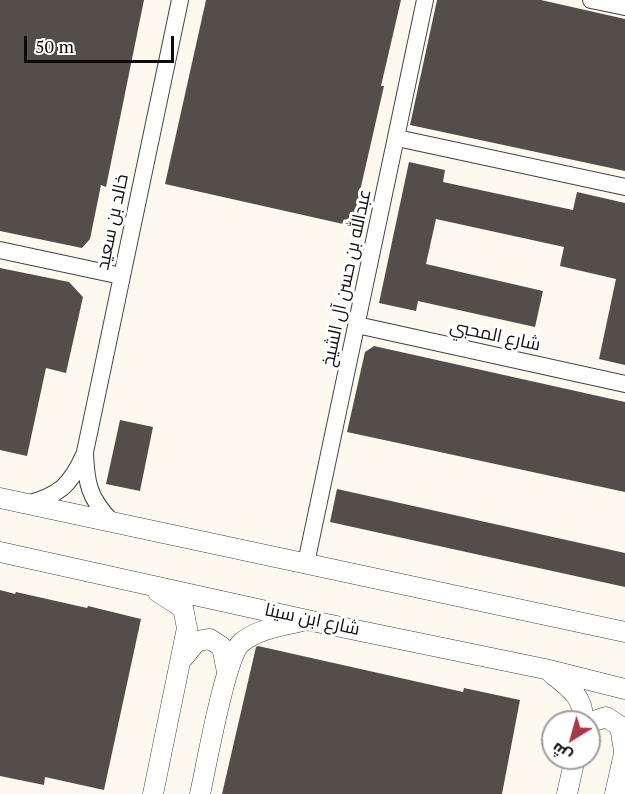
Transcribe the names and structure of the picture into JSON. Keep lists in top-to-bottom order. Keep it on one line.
{"streets":{"street":["خالد بن سعيد","عبدالله بن حسن آل الشيخ","شارع المحبي","شارع ابن سينا"]},"crossings":[["عبدالله بن حسن آل الشيخ","شارع المحبي"]],"scale_bar":"50 m","north":"bottom left"}
